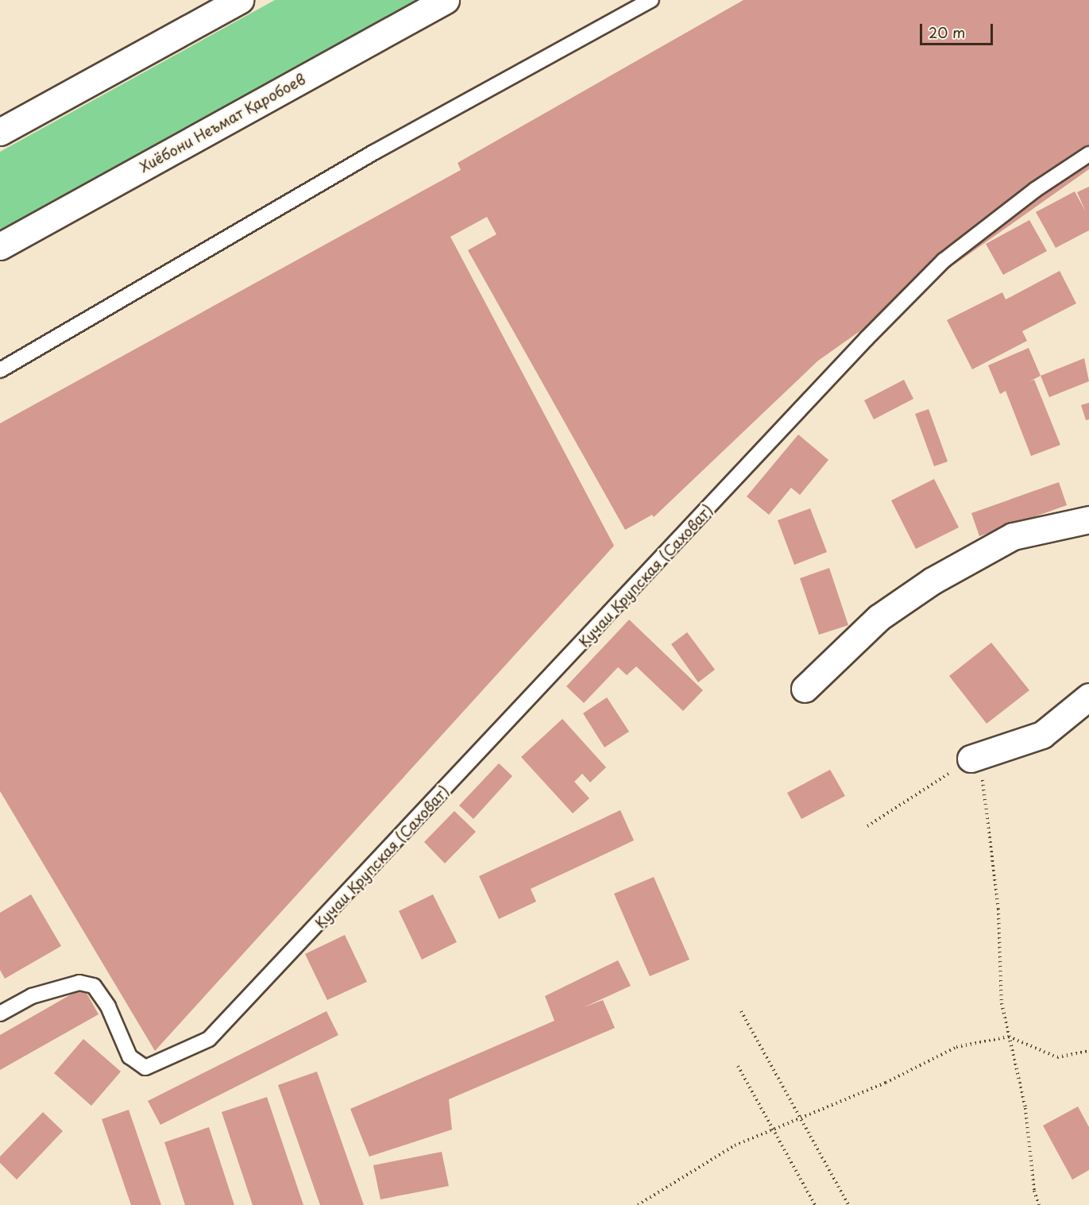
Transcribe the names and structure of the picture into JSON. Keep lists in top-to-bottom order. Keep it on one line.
{"streets":{"main road":["Хиёбони Неъмат Қаробоев"],"lane":["Кучаи Крупская (Саховат)"]},"scale_bar":"20 m"}
